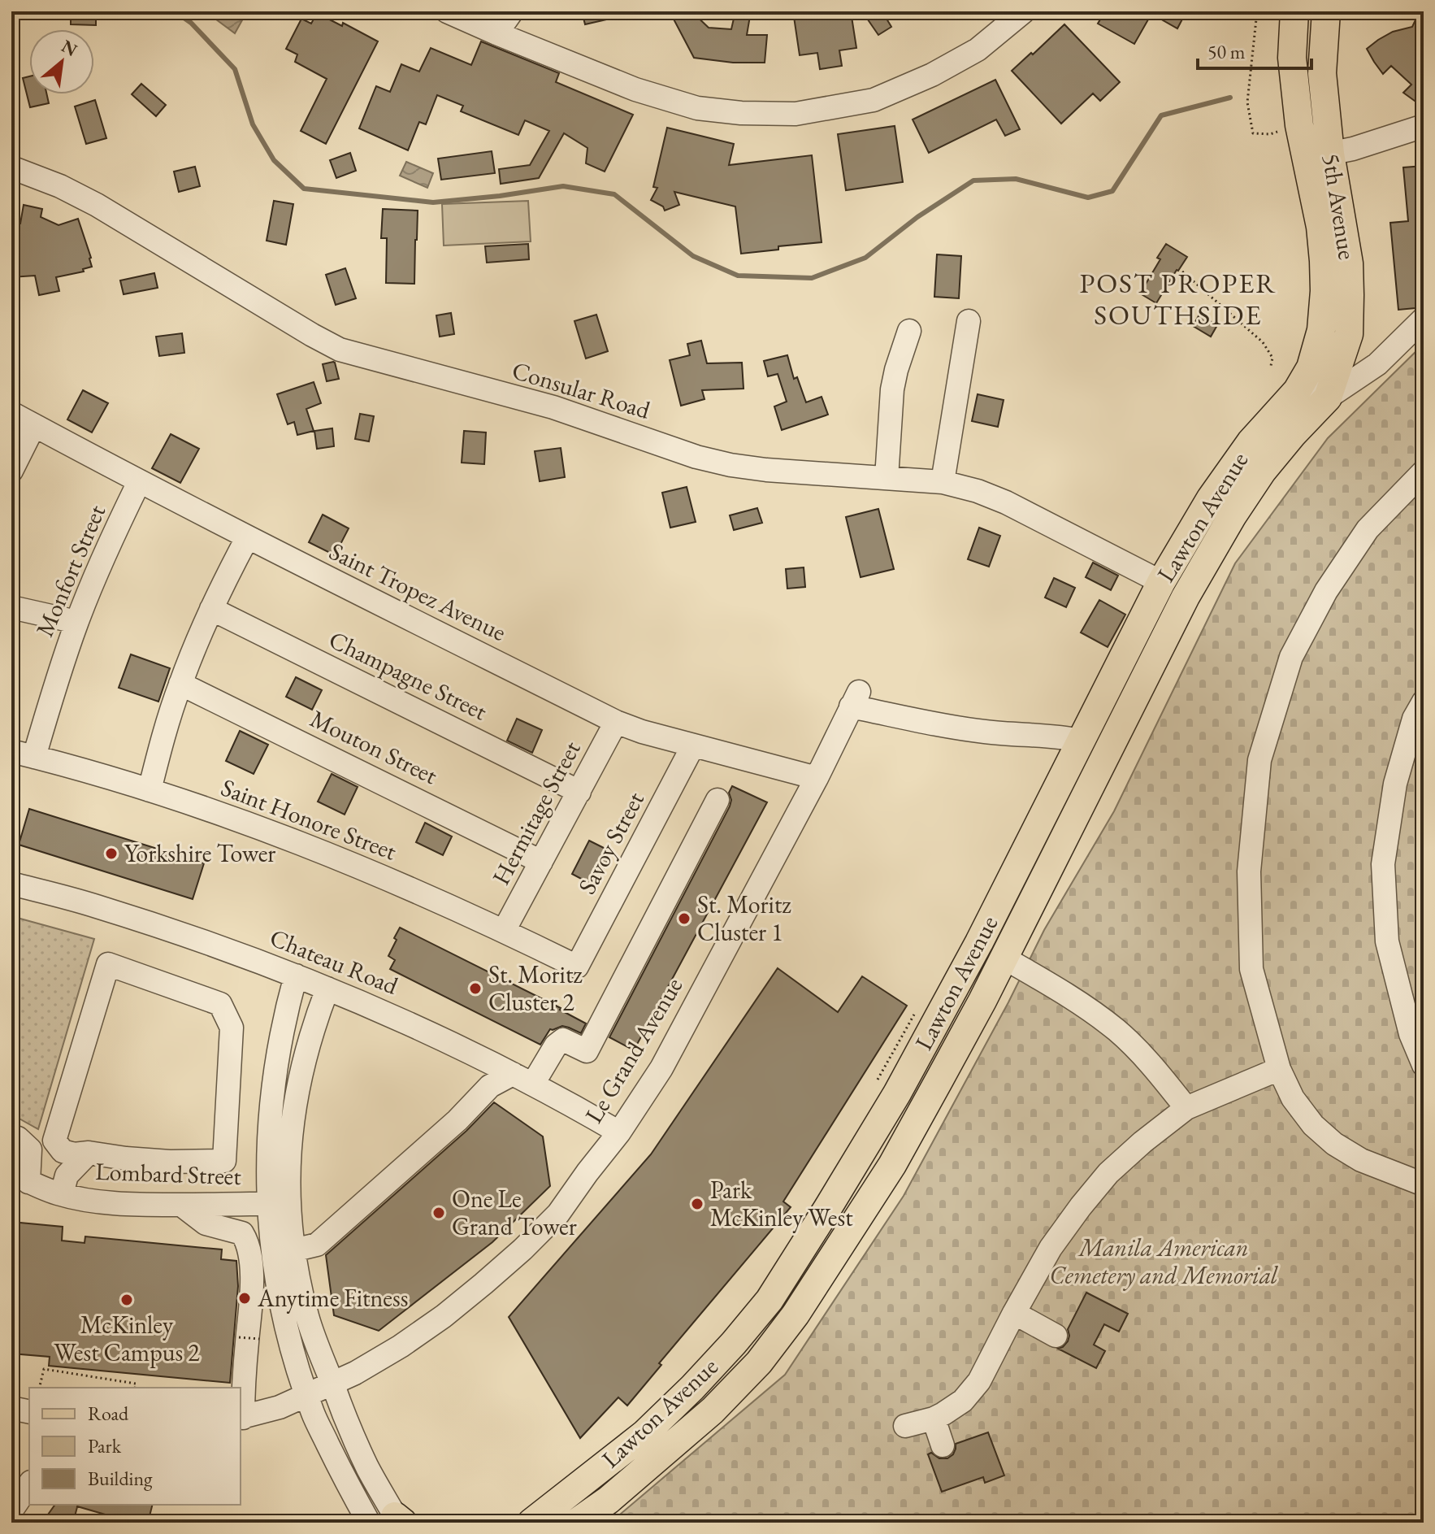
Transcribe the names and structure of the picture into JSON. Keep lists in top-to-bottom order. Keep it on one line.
{"streets":{"main road":["5th Avenue","Lawton Avenue"],"street":["Consular Road","Monfort Street","Saint Tropez Avenue","Champagne Street","Mouton Street","Hermitage Street","Saint Honore Street","Savoy Street","Chateau Road","Le Grand Avenue","Lombard Street"]},"crossings":[["5th Avenue","Lawton Avenue"],["Consular Road","Lawton Avenue"],["Lawton Avenue","Le Grand Avenue"],["Monfort Street","Saint Tropez Avenue"],["Monfort Street","Saint Honore Street"],["Saint Tropez Avenue","Hermitage Street"],["Saint Tropez Avenue","Savoy Street"],["Saint Tropez Avenue","Le Grand Avenue"],["Champagne Street","Hermitage Street"],["Mouton Street","Hermitage Street"],["Hermitage Street","Saint Honore Street"],["Saint Honore Street","Savoy Street"],["Chateau Road","Le Grand Avenue"]],"districts":["POST PROPER SOUTHSIDE"],"parks":["Manila American Cemetery and Memorial"],"places":["Yorkshire Tower","St. Moritz Cluster 1","St. Moritz Cluster 2","Park McKinley West","One Le Grand Tower","Anytime Fitness","McKinley West Campus 2"],"legend":["Road","Park","Building"],"scale_bar":"50 m","north":"top right"}
